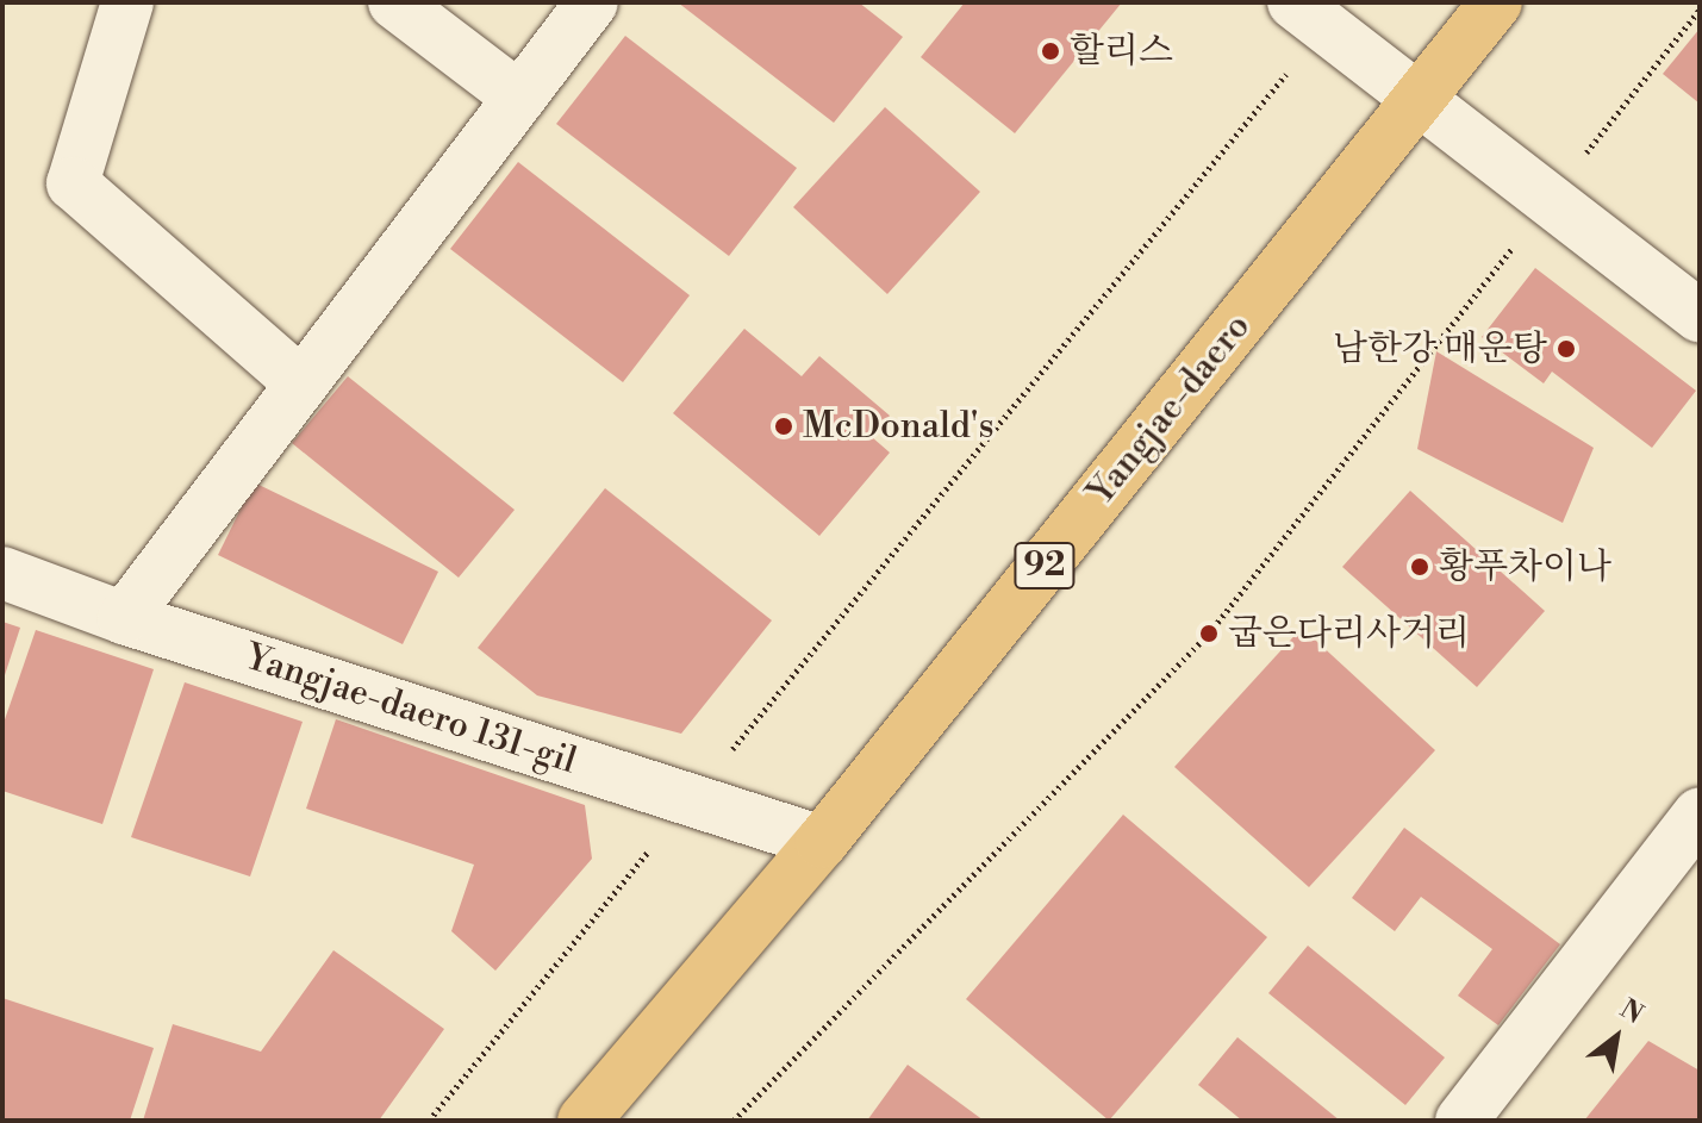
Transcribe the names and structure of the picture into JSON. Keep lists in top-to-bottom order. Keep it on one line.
{"streets":{"main road":["Yangjae-daero","92"],"street":["Yangjae-daero 131-gil"]},"crossings":[["Yangjae-daero","Yangjae-daero 131-gil"]],"places":["할리스","남한강 매운탕","McDonald's","황푸차이나","굽은다리사거리"],"north":"top right"}
